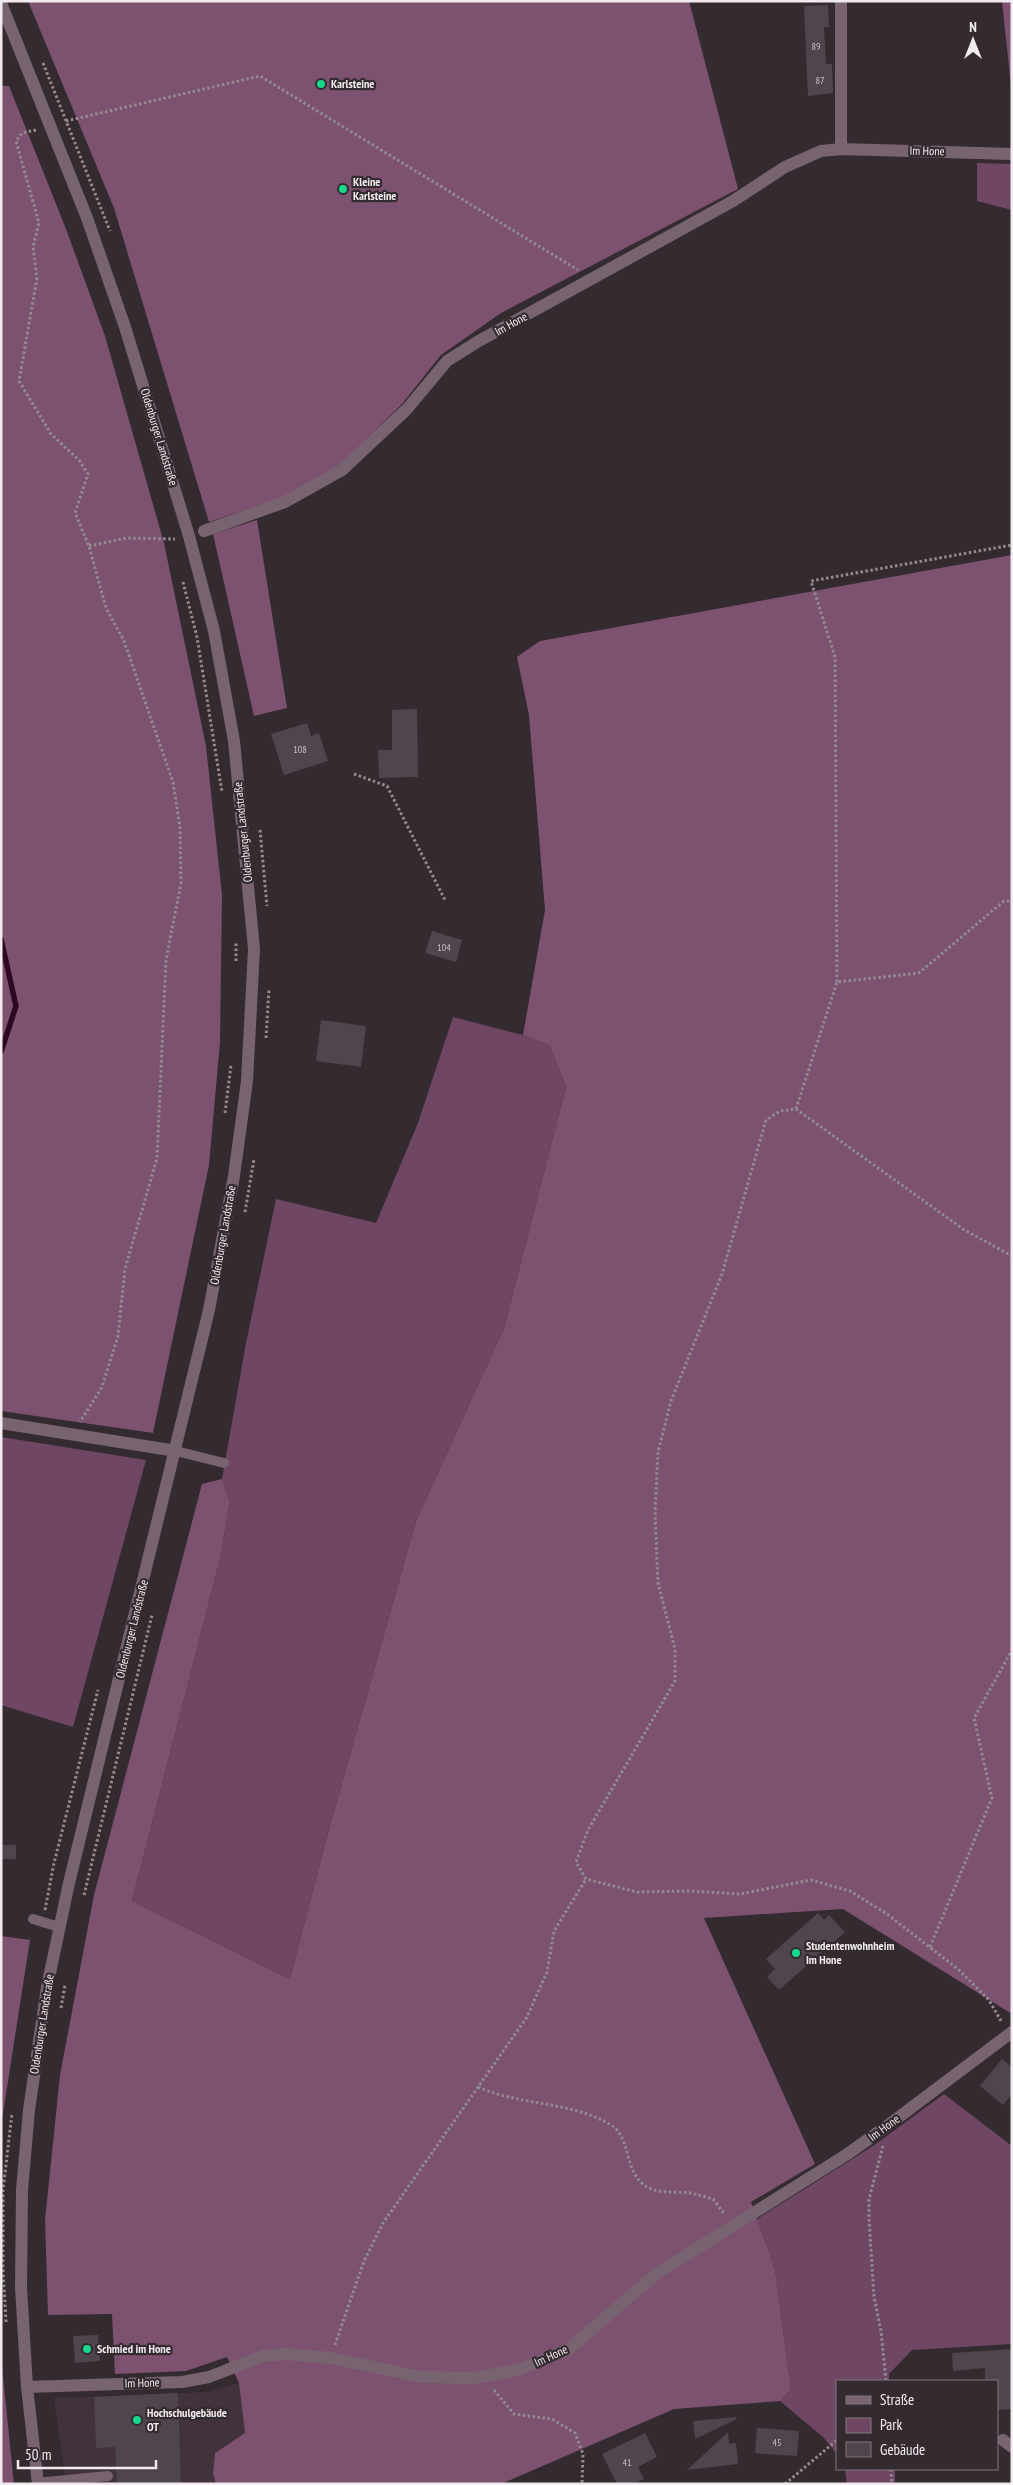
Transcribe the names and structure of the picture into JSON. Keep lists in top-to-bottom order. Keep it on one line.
{"streets":{"street":["Im Hone","Oldenburger Landstraße"]},"crossings":[["Im Hone","Oldenburger Landstraße"]],"places":["Karlsteine","Kleine Karlsteine","Studentenwohnheim Im Hone","Schmied im Hone","Hochschulgebäude OT"],"house_numbers":["89","87","108","104","45","41"],"legend":["Straße","Park","Gebäude"],"scale_bar":"50 m","north":"top"}
